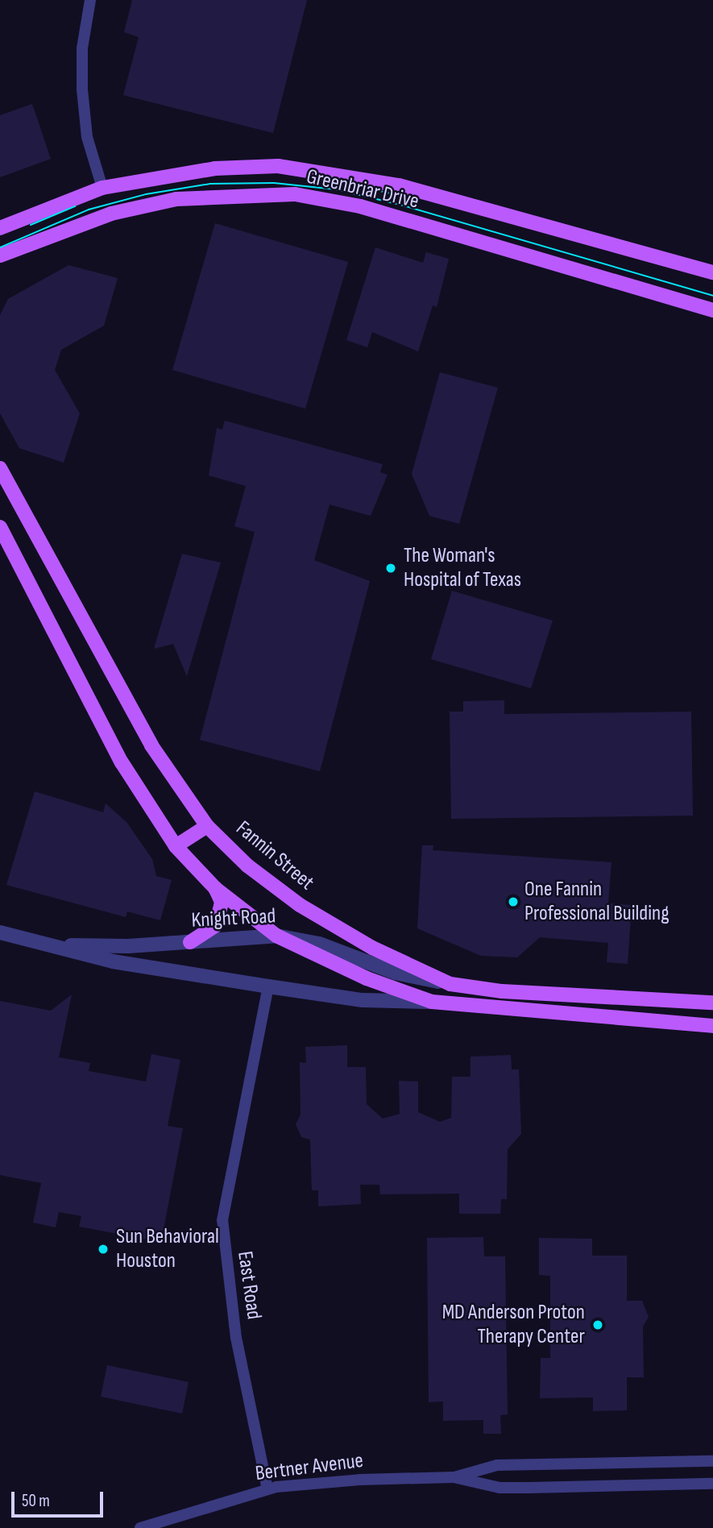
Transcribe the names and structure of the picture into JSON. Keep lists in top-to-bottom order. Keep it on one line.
{"streets":{"main road":["Greenbriar Drive","Fannin Street"],"street":["Knight Road","East Road","Bertner Avenue"]},"crossings":[["Fannin Street","Knight Road"],["Knight Road","East Road"],["East Road","Bertner Avenue"]],"places":["The Woman's Hospital of Texas","One Fannin Professional Building","Sun Behavioral Houston","MD Anderson Proton Therapy Center"],"scale_bar":"50 m"}
